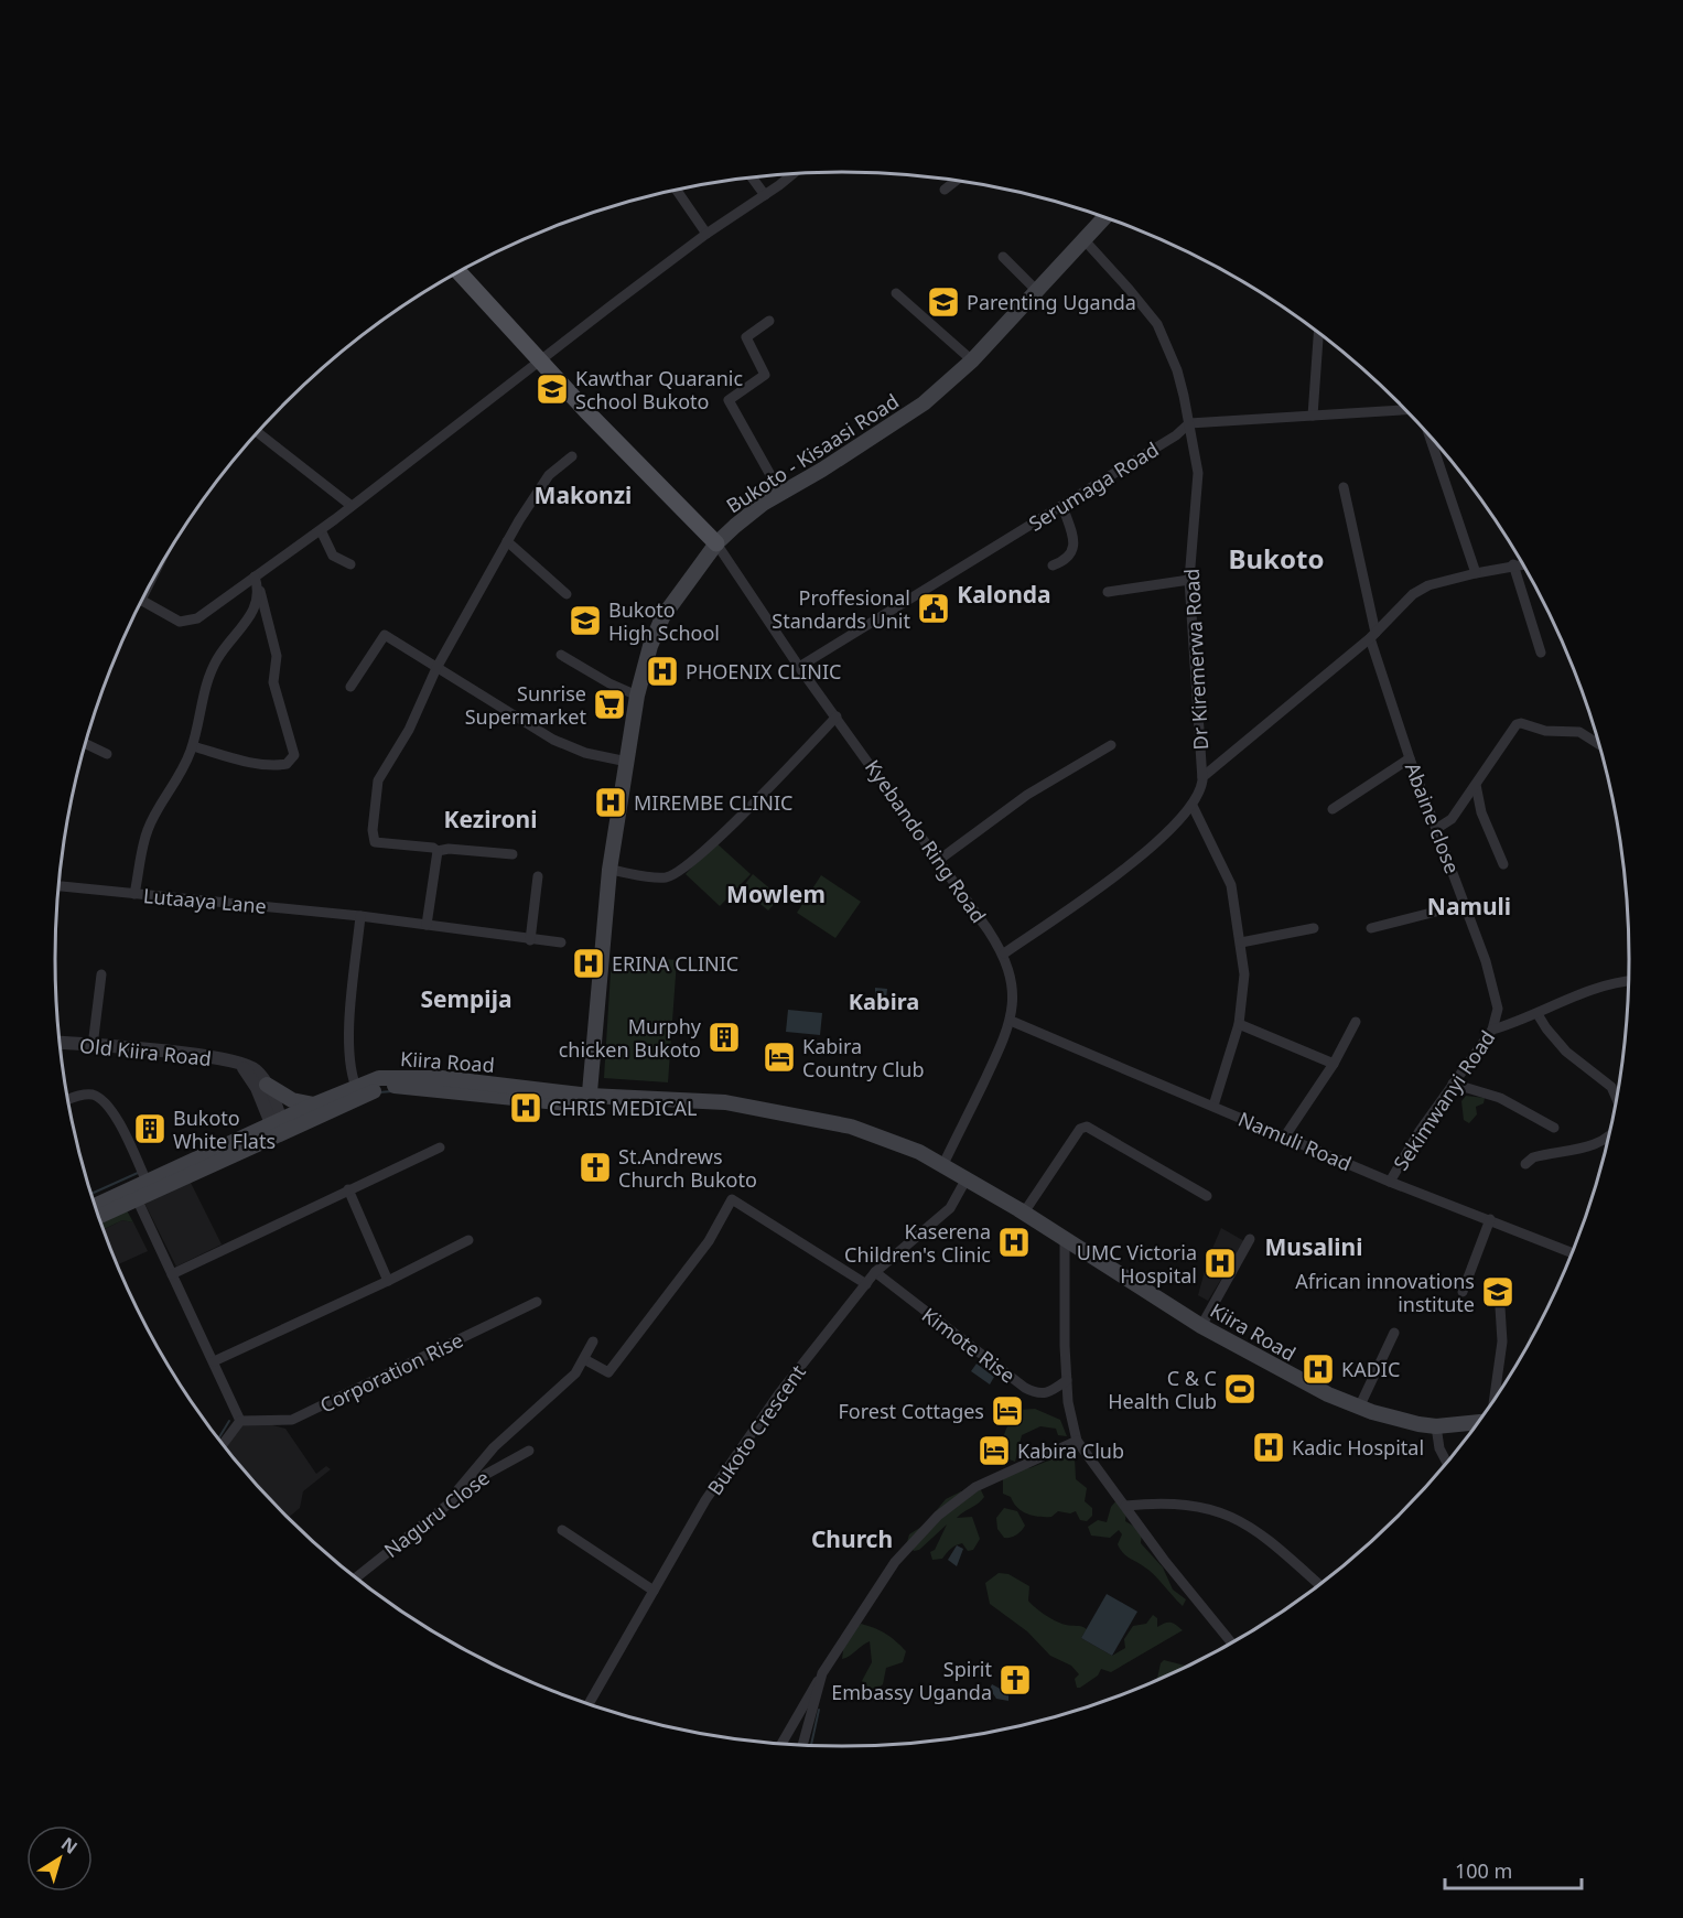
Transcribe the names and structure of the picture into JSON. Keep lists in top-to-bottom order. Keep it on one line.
{"streets":{"main road":["Bukoto - Kisaasi Road","Kiira Road"],"street":["Serumaga Road","Dr Kiremerwa Road","Abaine close","Kyebando Ring Road","Lutaaya Lane","Old Kiira Road","Sekimwanyi Road","Namuli Road","Kimote Rise","Corporation Rise","Bukoto Crescent","Naguru Close"]},"crossings":[["Bukoto - Kisaasi Road","Dr Kiremerwa Road"],["Bukoto - Kisaasi Road","Kyebando Ring Road"],["Bukoto - Kisaasi Road","Kiira Road"],["Serumaga Road","Dr Kiremerwa Road"],["Serumaga Road","Kyebando Ring Road"],["Abaine close","Sekimwanyi Road"],["Kyebando Ring Road","Kiira Road"],["Kyebando Ring Road","Namuli Road"],["Kyebando Ring Road","Bukoto Crescent"],["Old Kiira Road","Kiira Road"],["Kiira Road","Bukoto Crescent"],["Sekimwanyi Road","Namuli Road"],["Kimote Rise","Bukoto Crescent"]],"districts":["Makonzi","Bukoto","Kalonda","Kezironi","Mowlem","Namuli","Sempija","Kabira","Musalini","Church"],"places":{"school or university":["Parenting Uganda","Kawthar Quaranic School Bukoto","Bukoto High School","African innovations institute"],"public building":["Proffesional Standards Unit"],"hospital":["PHOENIX CLINIC","MIREMBE CLINIC","ERINA CLINIC","CHRIS MEDICAL","Kaserena Children's Clinic","UMC Victoria Hospital","KADIC","Kadic Hospital"],"supermarket":["Sunrise Supermarket"],"building":["Murphy chicken Bukoto","Bukoto White Flats"],"hotel":["Kabira Country Club","Forest Cottages","Kabira Club"],"church":["St.Andrews Church Bukoto","Spirit Embassy Uganda"],"sports":["C & C Health Club"]},"scale_bar":"100 m","north":"top right"}
